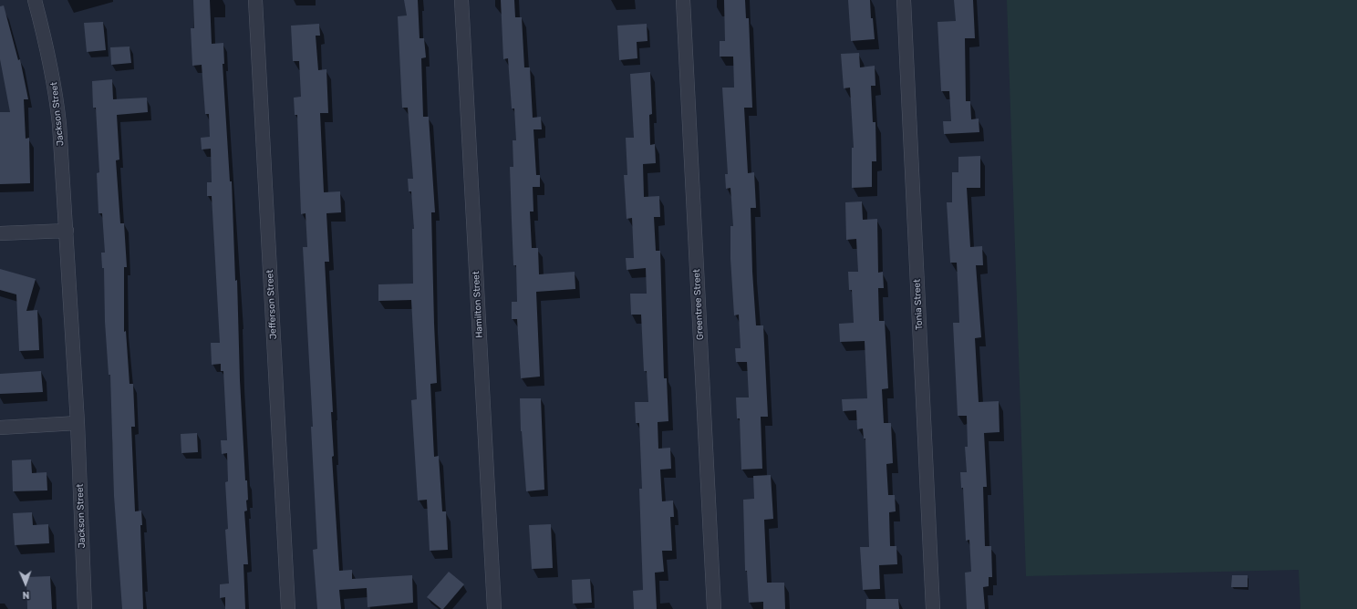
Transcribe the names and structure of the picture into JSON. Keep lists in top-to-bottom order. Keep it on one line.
{"streets":{"street":["Jackson Street","Jefferson Street","Hamilton Street","Greentree Street","Tonia Street"]},"north":"bottom"}
